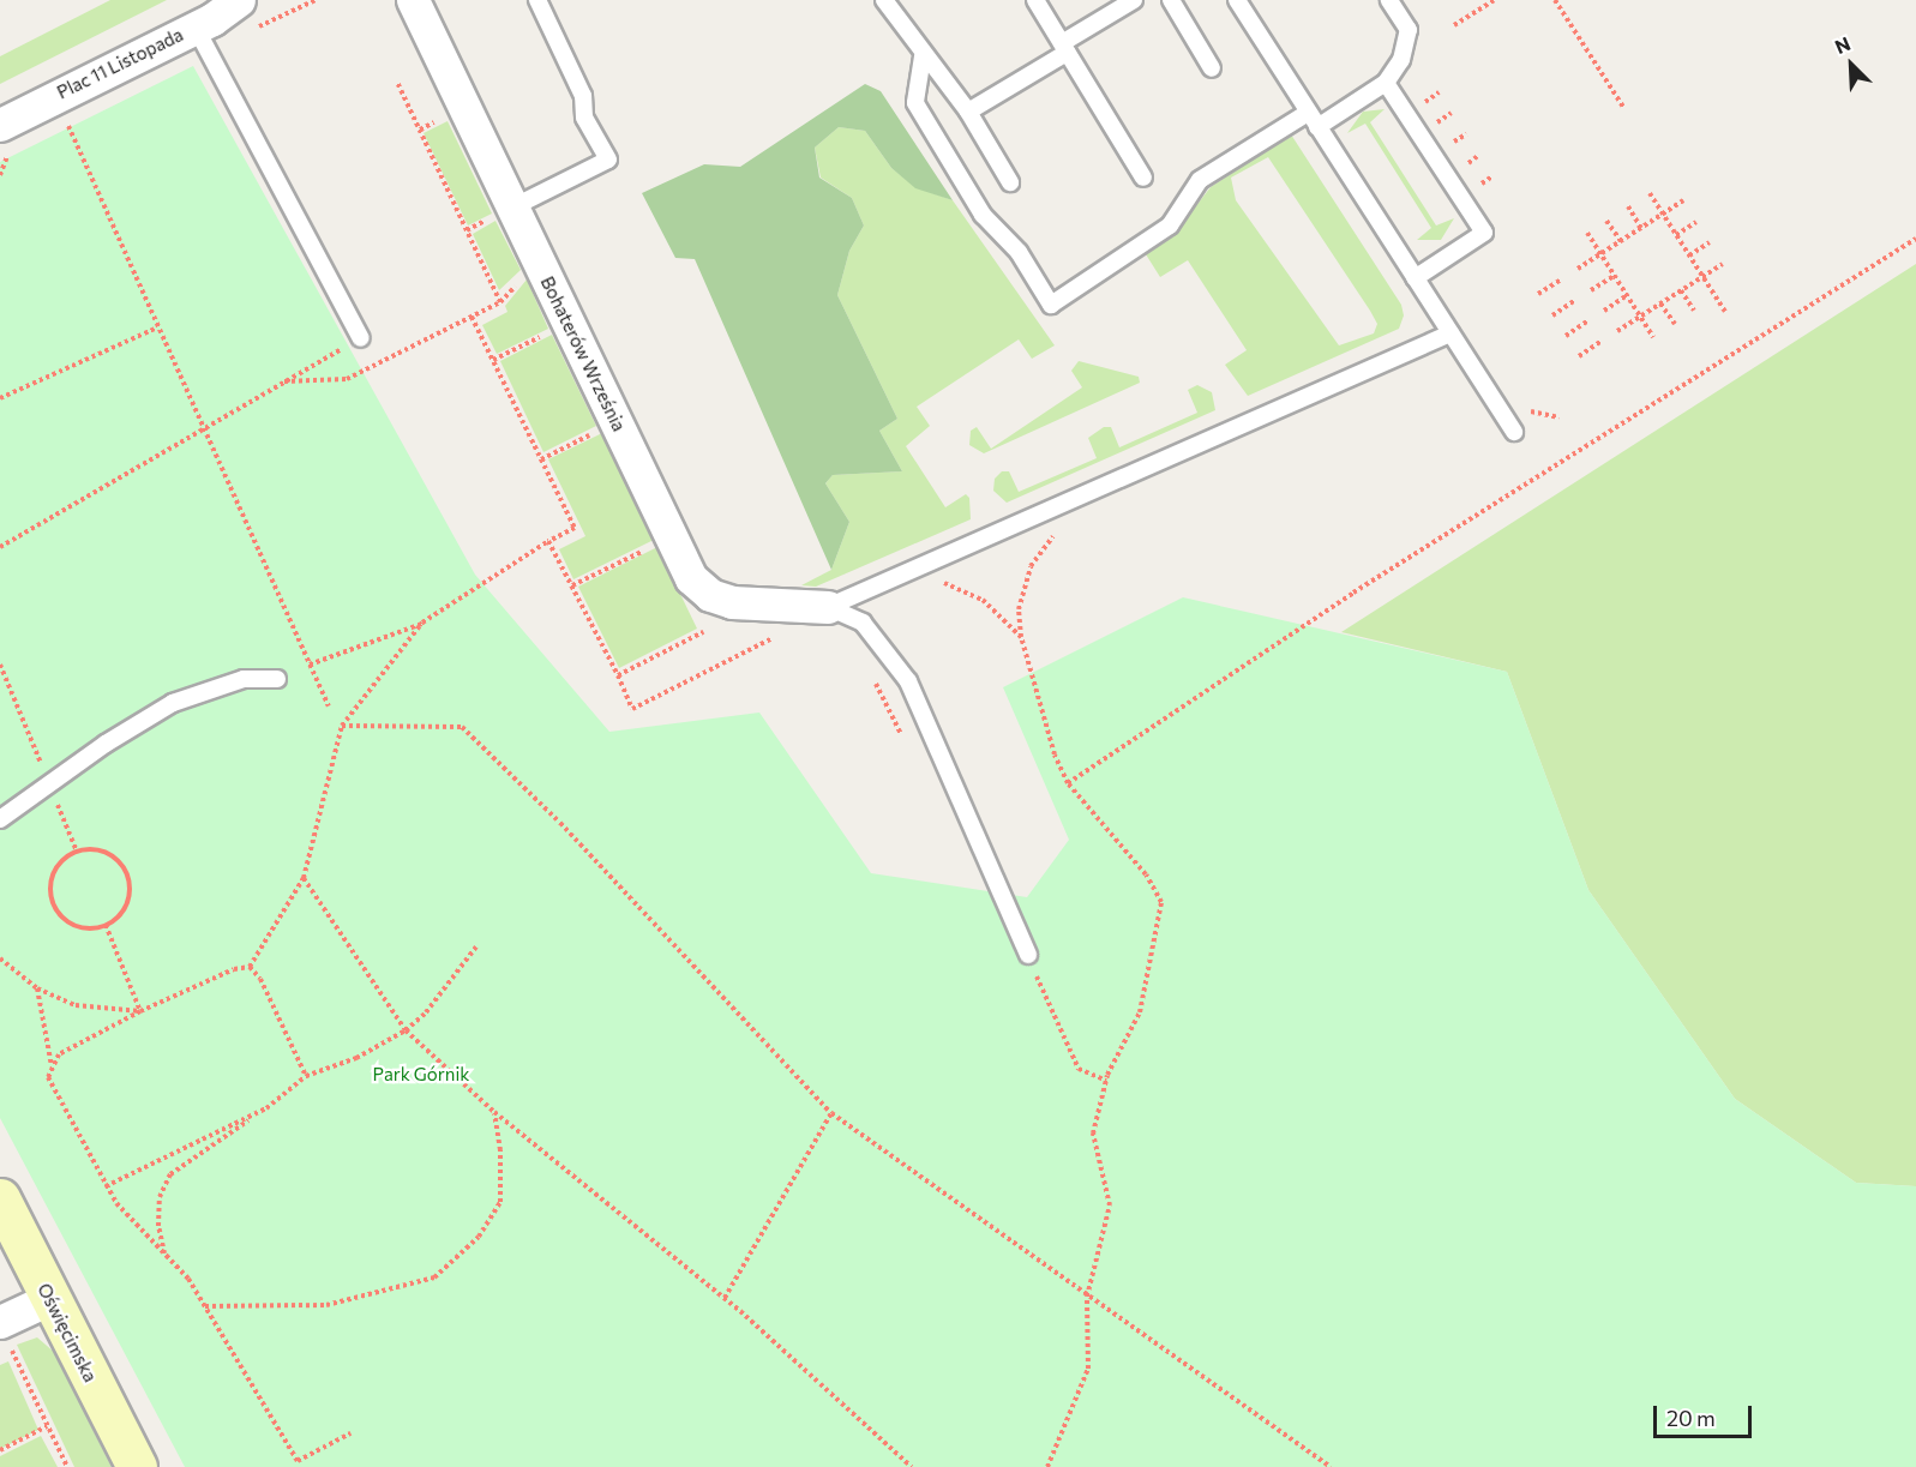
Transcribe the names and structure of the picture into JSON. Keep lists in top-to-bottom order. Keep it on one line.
{"streets":{"street":["Plac 11 Listopada","Bohaterów Września","Oświęcimska"]},"parks":["Park Górnik"],"scale_bar":"20 m","north":"top left"}
